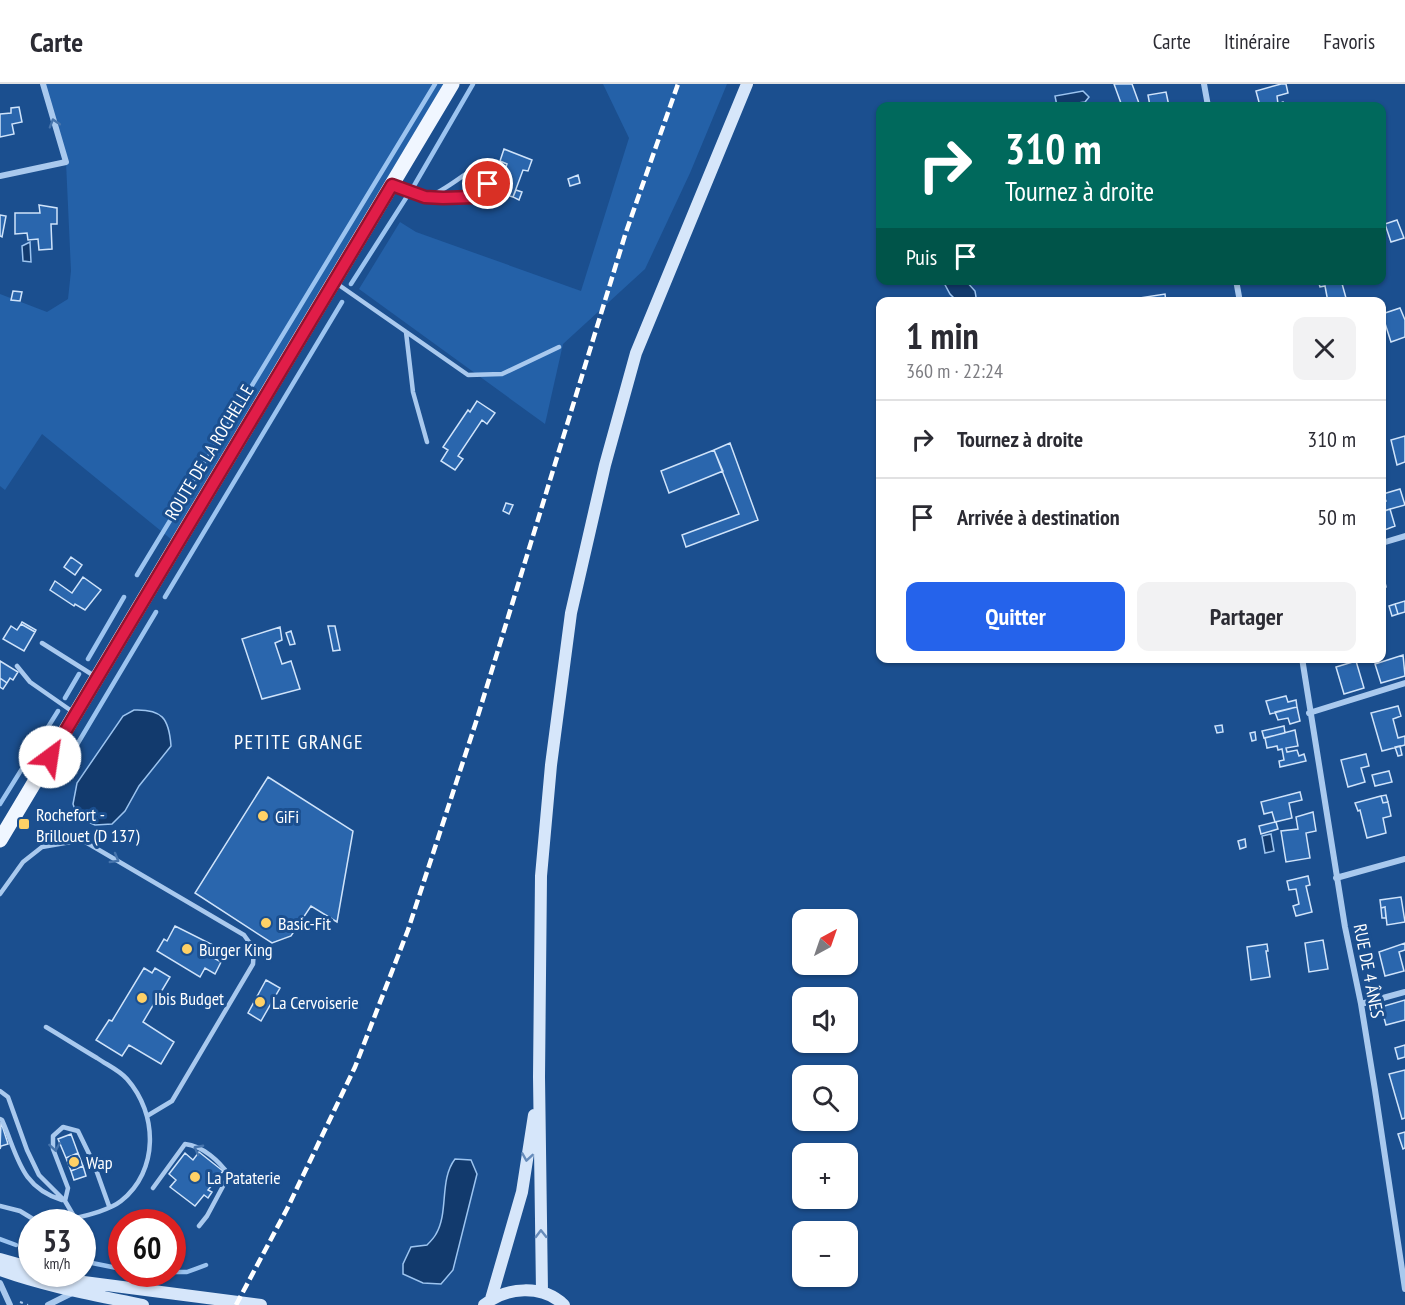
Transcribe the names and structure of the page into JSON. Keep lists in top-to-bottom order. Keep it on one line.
{"streets":{"main road":["ROUTE DE LA ROCHELLE"],"street":["RUE DE 4 ÂNES"]},"districts":["PETITE GRANGE"],"places":{"other":["GiFi","Basic-Fit","Burger King","Ibis Budget","La Cervoiserie","Wap","La Pataterie"],"transit":["Rochefort - Brillouet (D 137)"]},"north":"top right","page":{"header":"Carte","nav":["Carte","Itinéraire","Favoris"],"turn":["310 m","Tournez à droite"],"then":"Puis","heading":["1 min","360 m · 22:24"],"list":[{"name":"Tournez à droite","value":"310 m"},{"name":"Arrivée à destination","value":"50 m"}],"buttons":["Quitter","Partager"],"map_buttons":["+","−"],"speed":"53 km/h","limit":"60"}}
